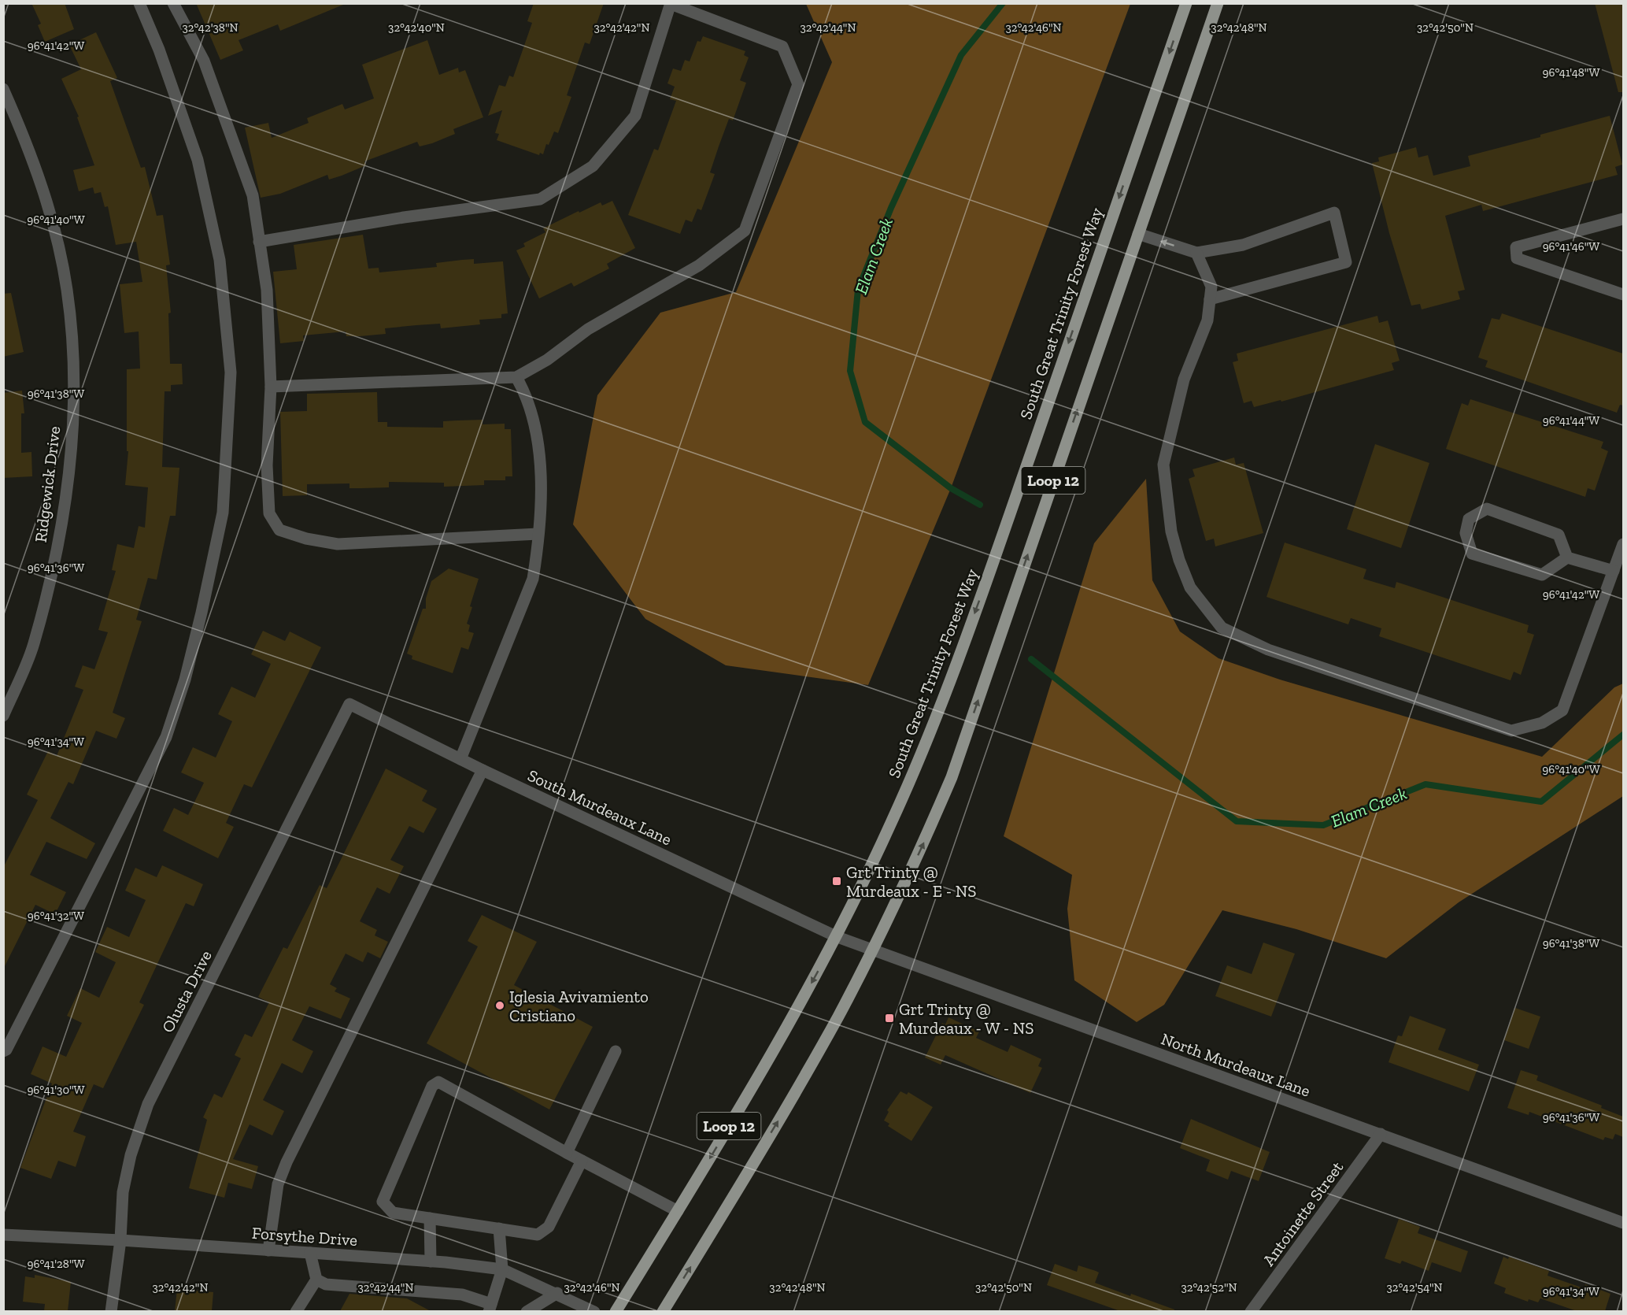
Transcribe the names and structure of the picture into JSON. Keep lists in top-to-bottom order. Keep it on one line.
{"streets":{"main road":["South Great Trinity Forest Way","Loop 12"],"street":["Ridgewick Drive","South Murdeaux Lane","Olusta Drive","North Murdeaux Lane","Antoinette Street","Forsythe Drive"]},"crossings":[["South Great Trinity Forest Way","South Murdeaux Lane"],["South Great Trinity Forest Way","North Murdeaux Lane"],["Loop 12","North Murdeaux Lane"],["South Murdeaux Lane","Olusta Drive"],["South Murdeaux Lane","North Murdeaux Lane"],["Olusta Drive","Forsythe Drive"],["North Murdeaux Lane","Antoinette Street"]],"water":["Elam Creek"],"places":{"transit":["Grt Trinty @ Murdeaux - E - NS","Grt Trinty @ Murdeaux - W - NS"],"other":["Iglesia Avivamiento Cristiano"]},"coordinates":["32°42'40\"N","32°42'42\"N","32°42'44\"N","32°42'46\"N","32°42'48\"N","32°42'50\"N","32°42'38\"N","96°41'42\"W","96°41'48\"W","96°41'40\"W","96°41'46\"W","96°41'38\"W","96°41'44\"W","96°41'36\"W","96°41'34\"W","96°41'32\"W","96°41'30\"W","96°41'28\"W","32°42'52\"N","32°42'54\"N"]}
